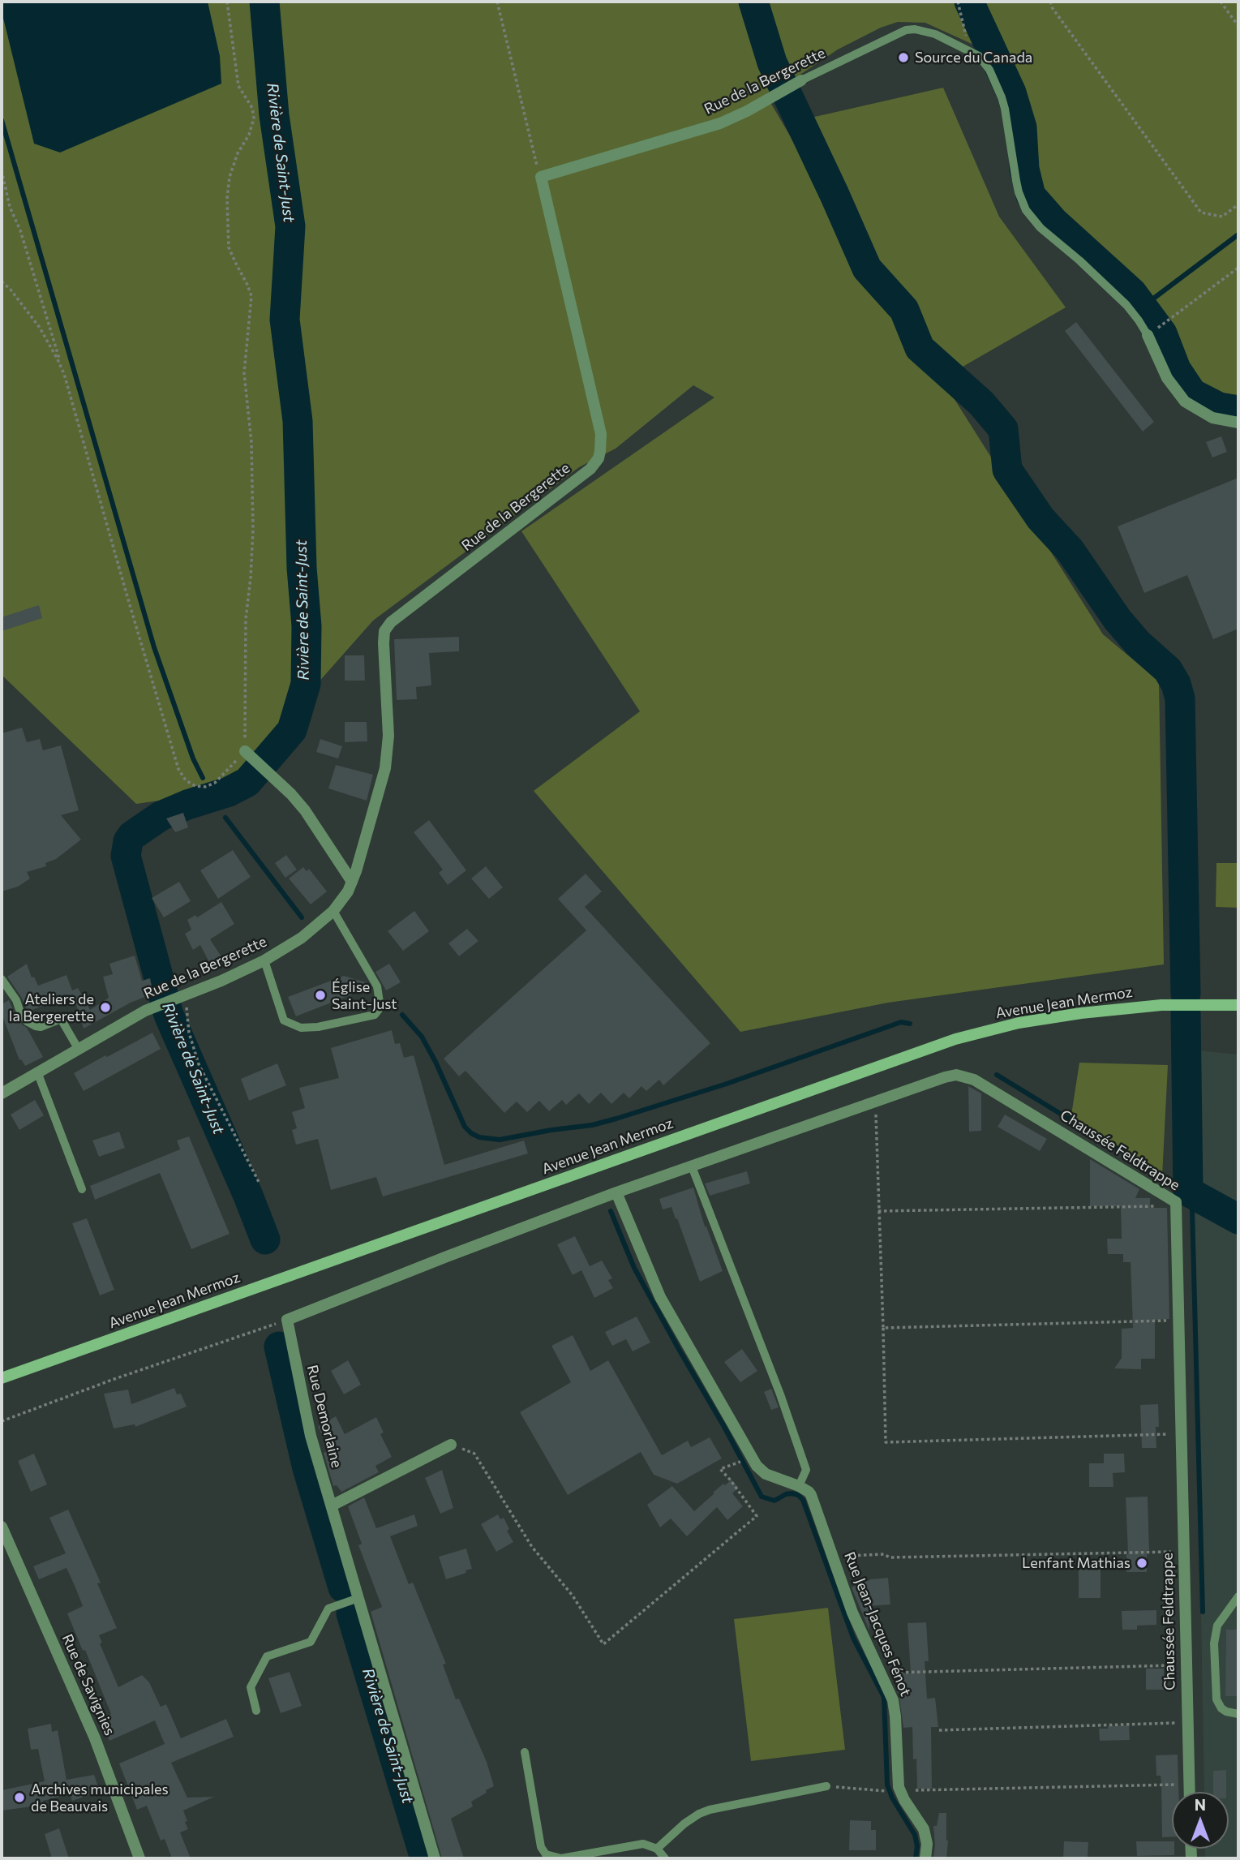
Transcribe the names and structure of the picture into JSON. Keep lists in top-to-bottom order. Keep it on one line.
{"streets":{"main road":["Avenue Jean Mermoz"],"street":["Rue de la Bergerette","Chaussée Feldtrappe","Rue Demorlaine","Rue Jean-Jacques Fénot","Rue de Savignies"]},"water":["Rivière de Saint-Just"],"places":["Source du Canada","Église Saint-Just","Ateliers de la Bergerette","Lenfant Mathias","Archives municipales de Beauvais"],"north":"top"}
